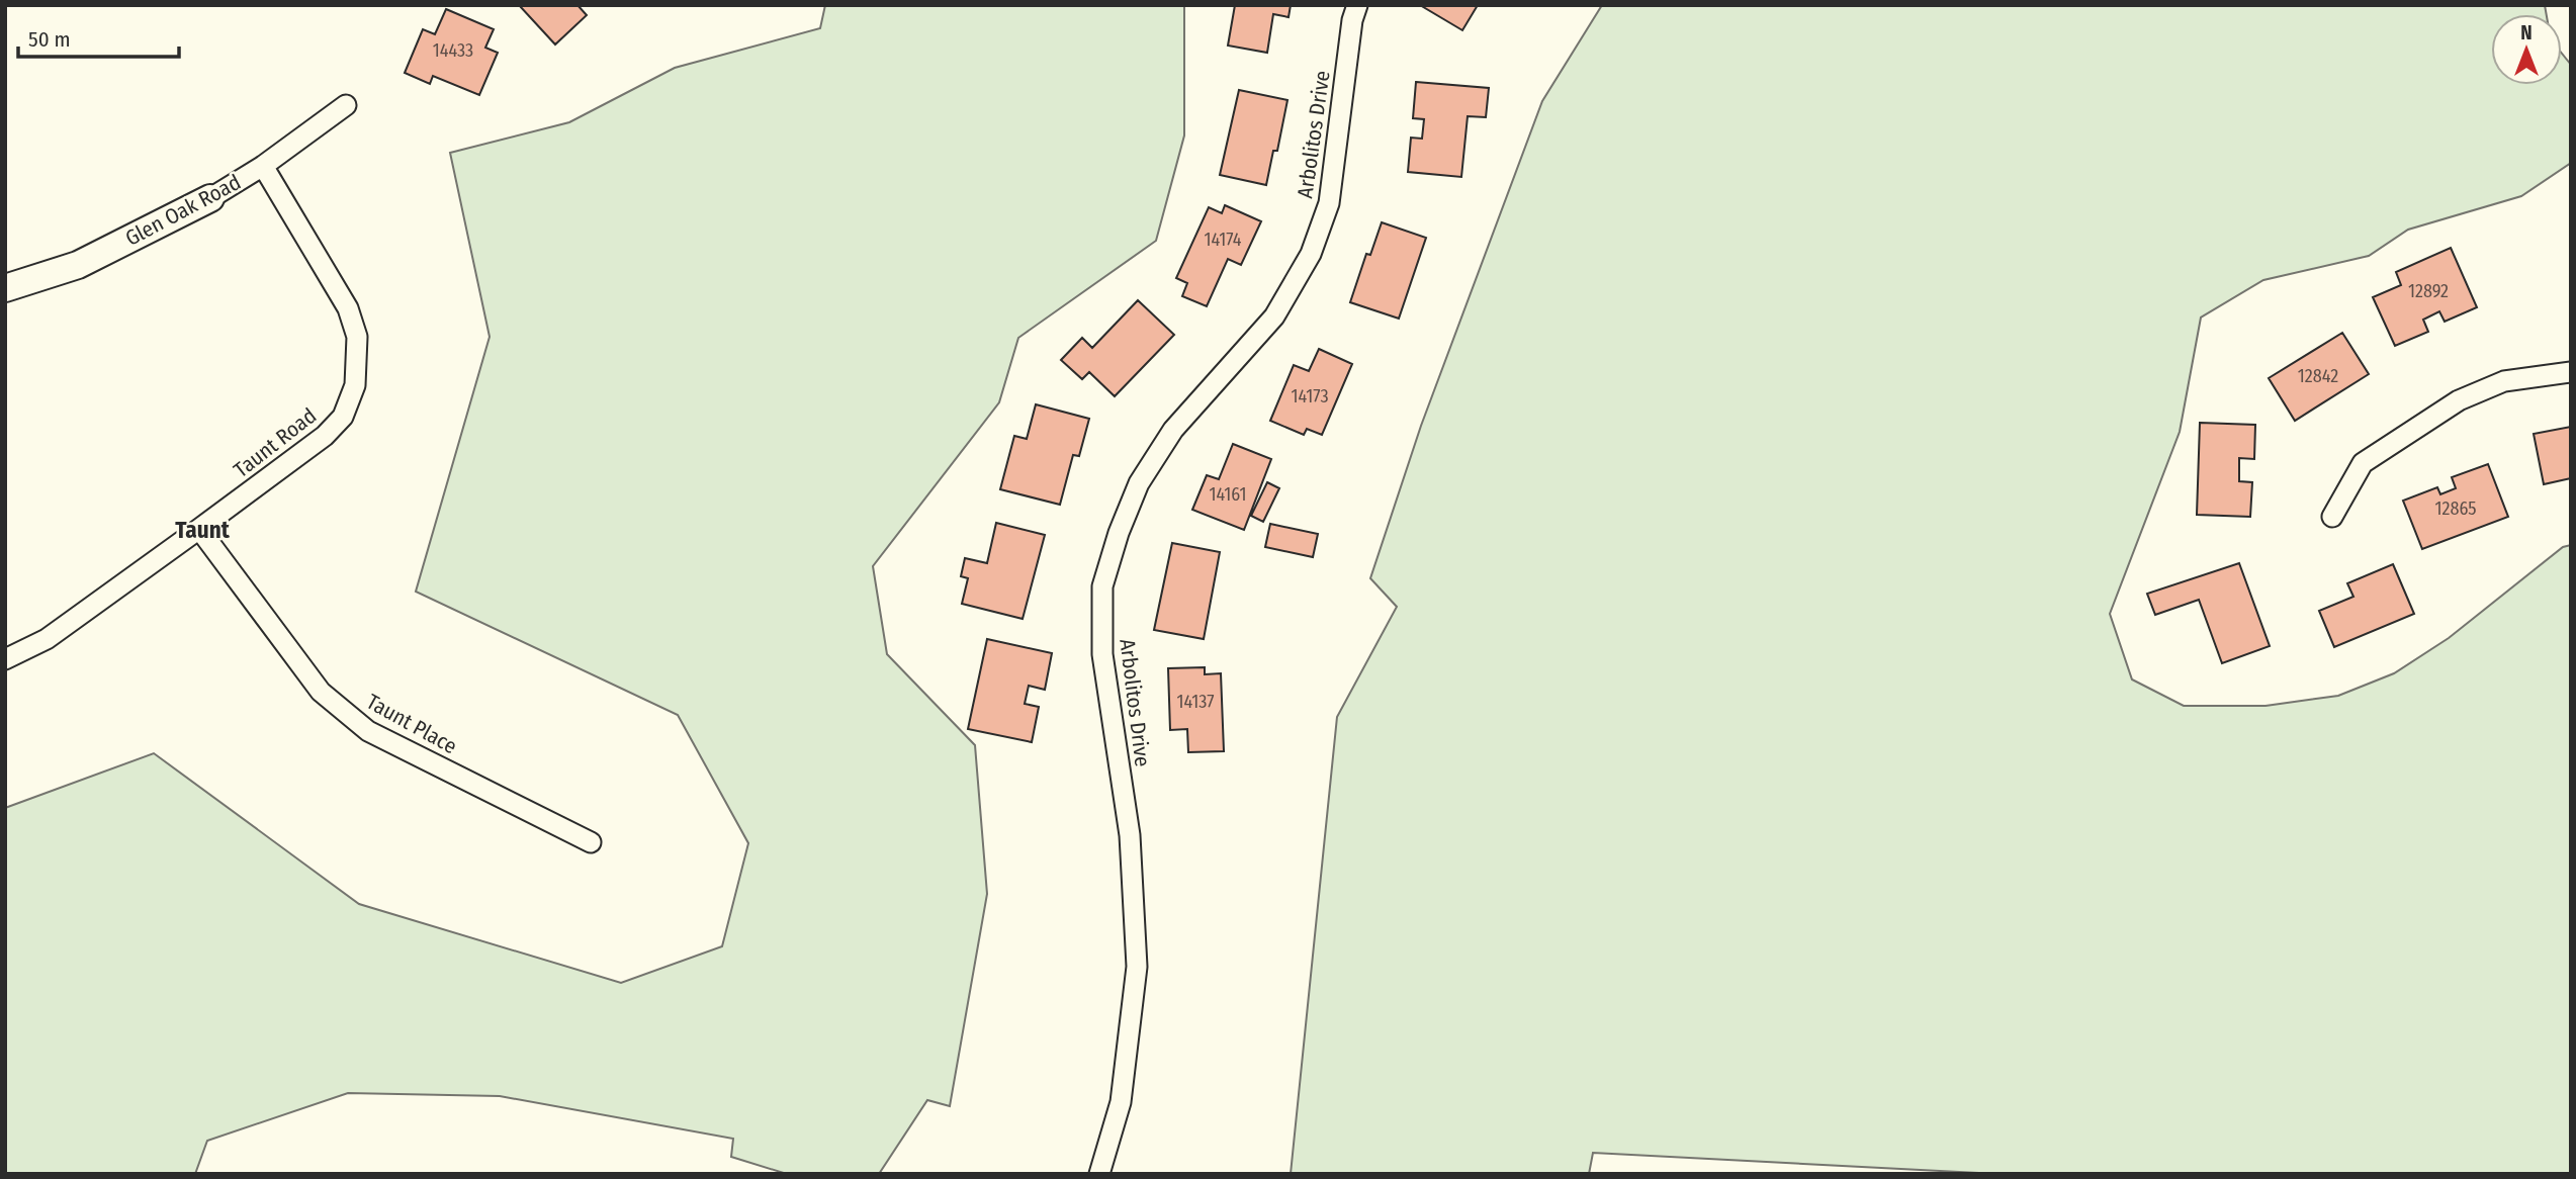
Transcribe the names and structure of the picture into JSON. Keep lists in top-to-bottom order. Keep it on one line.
{"streets":{"street":["Arbolitos Drive","Glen Oak Road","Taunt Road","Taunt Place"]},"crossings":[["Glen Oak Road","Taunt Road"],["Taunt Road","Taunt Place"]],"districts":["Taunt"],"house_numbers":["14433","14174","12892","12842","14173","14161","12865","14137"],"scale_bar":"50 m","north":"top"}
